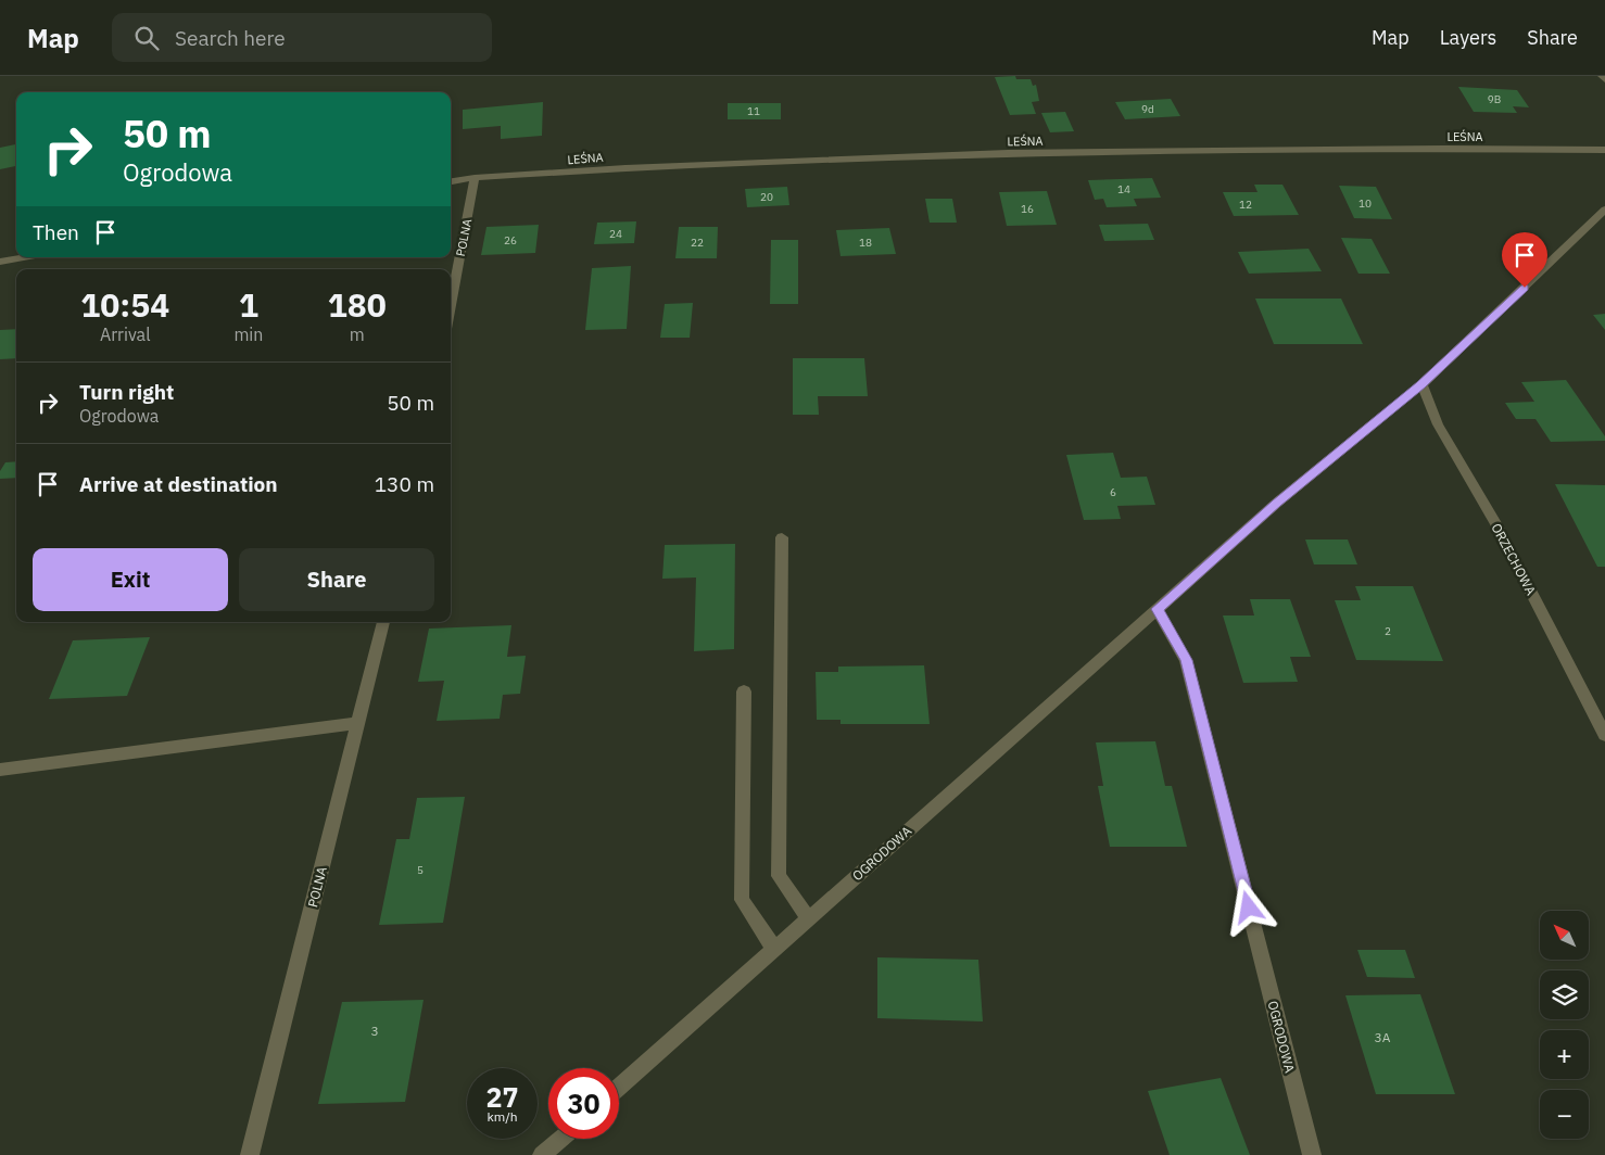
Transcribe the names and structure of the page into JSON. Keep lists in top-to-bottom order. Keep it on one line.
{"streets":{"street":["LEŚNA","POLNA","ORZECHOWA","OGRODOWA"]},"crossings":[["LEŚNA","POLNA"],["ORZECHOWA","OGRODOWA"]],"house_numbers":["9B","9d","11","14","20","10","12","16","24","26","22","18","6","2","5","3","3A"],"north":"top left","page":{"header":"Map","search":"Search here","nav":["Map","Layers","Share"],"turn":["50 m","Ogrodowa"],"then":"Then","eta":["10:54","Arrival","1","min","180","m"],"list":[{"name":"Turn right","note":"Ogrodowa","value":"50 m"},{"name":"Arrive at destination","value":"130 m"}],"buttons":["Exit","Share"],"map_buttons":["+","−"],"speed":"27 km/h","limit":"30"}}
